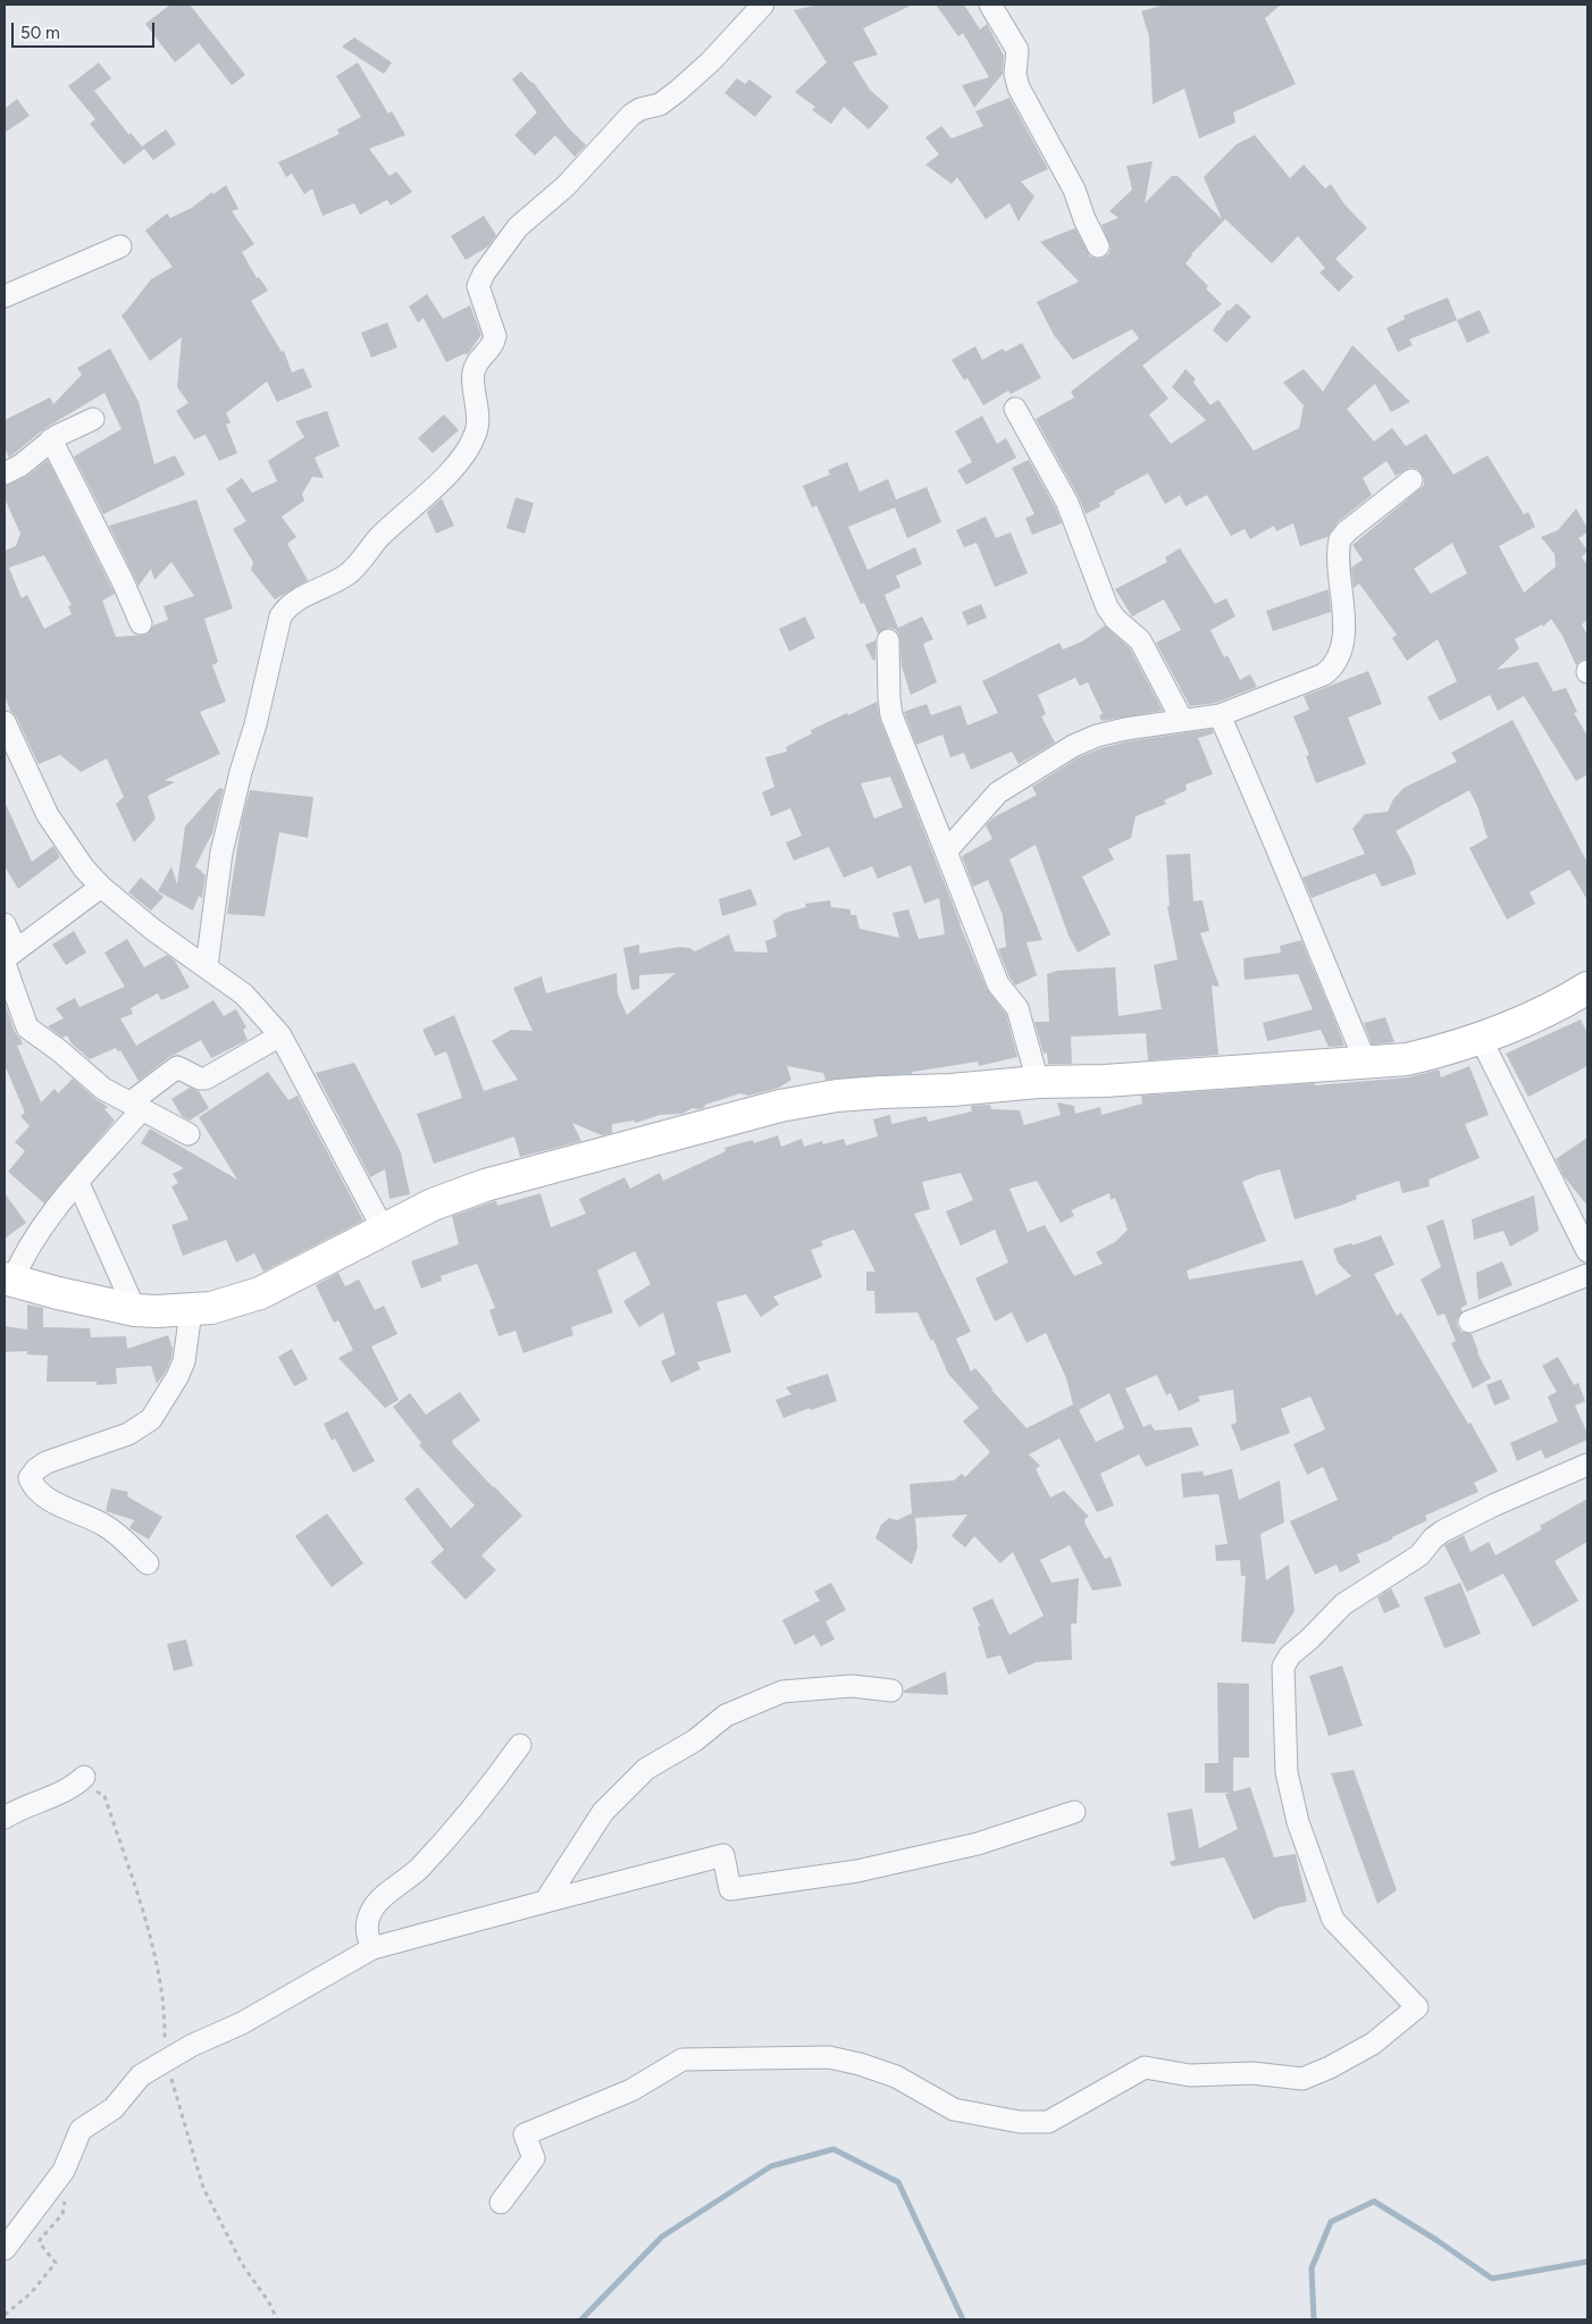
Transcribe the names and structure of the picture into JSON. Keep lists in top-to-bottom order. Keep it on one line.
{"scale_bar":"50 m"}
